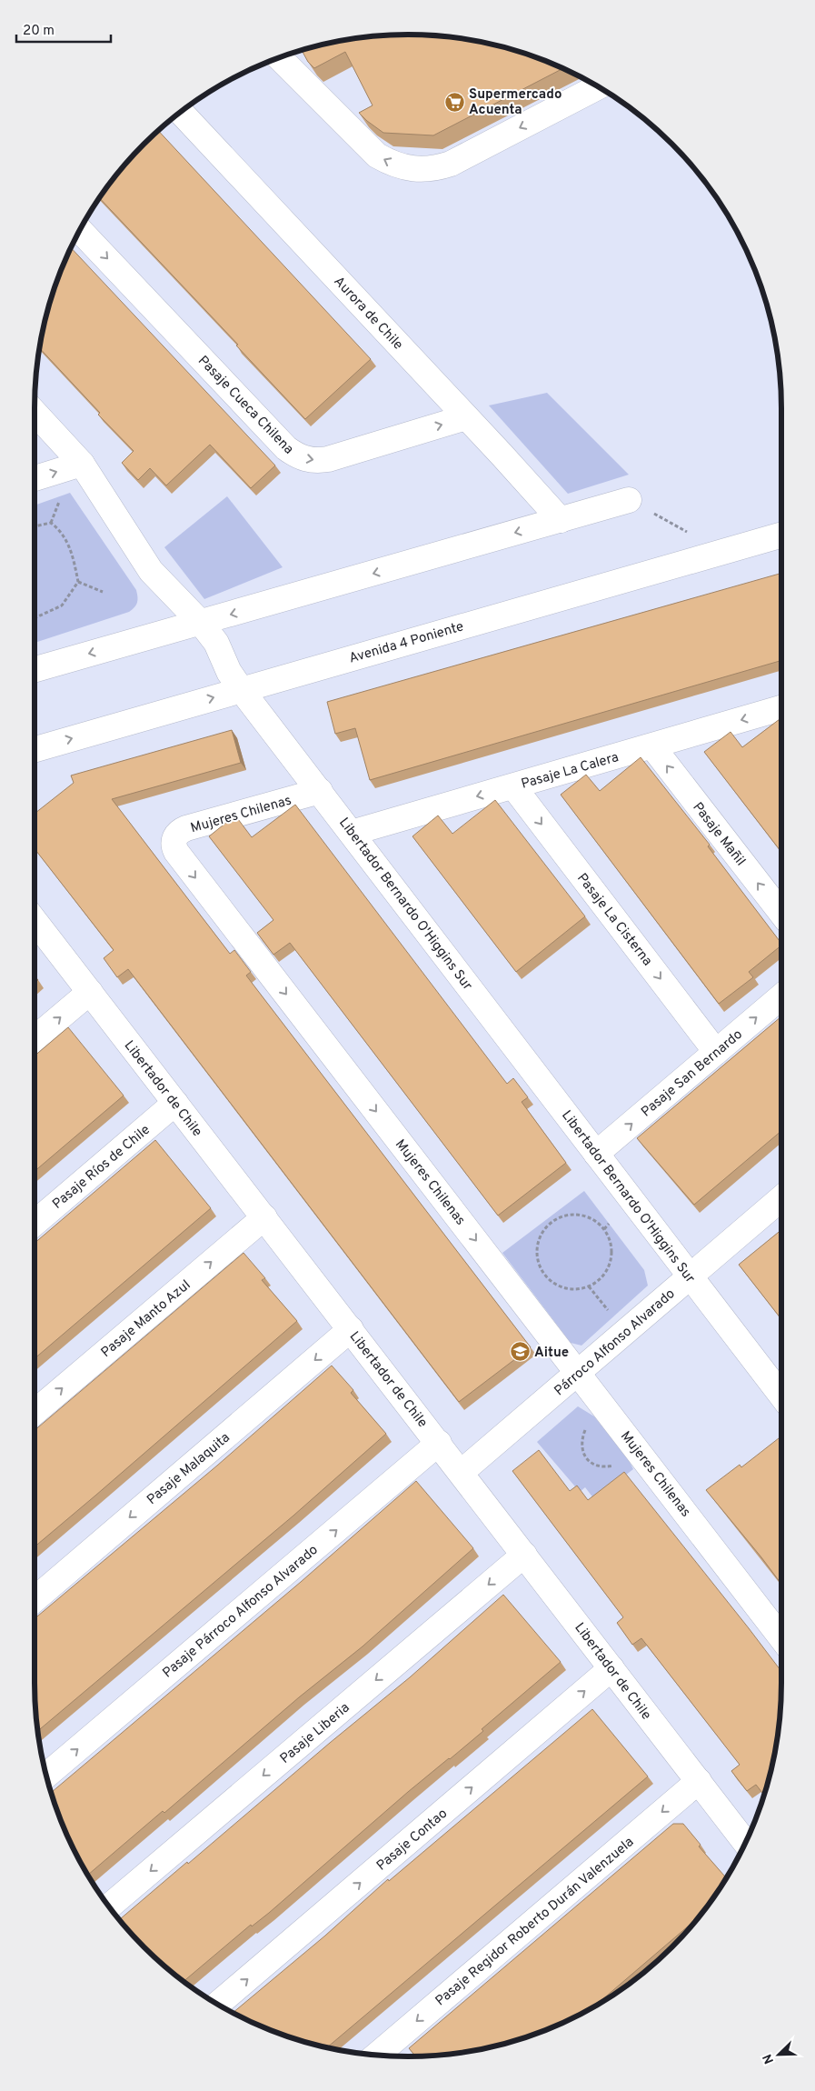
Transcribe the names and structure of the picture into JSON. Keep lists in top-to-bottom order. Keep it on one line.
{"streets":{"street":["Aurora de Chile","Pasaje Cueca Chilena","Avenida 4 Poniente","Pasaje La Calera","Mujeres Chilenas","Pasaje Mañil","Libertador Bernardo O'Higgins Sur","Pasaje La Cisterna","Pasaje San Bernardo","Libertador de Chile","Pasaje Ríos de Chile","Pasaje Manto Azul","Párroco Alfonso Alvarado","Pasaje Malaquita","Pasaje Párroco Alfonso Alvarado","Pasaje Liberia","Pasaje Contao","Pasaje Regidor Roberto Durán Valenzuela"]},"crossings":[["Aurora de Chile","Pasaje Cueca Chilena"],["Avenida 4 Poniente","Libertador Bernardo O'Higgins Sur"],["Pasaje La Calera","Pasaje Mañil"],["Pasaje La Calera","Libertador Bernardo O'Higgins Sur"],["Pasaje La Calera","Pasaje La Cisterna"],["Mujeres Chilenas","Libertador Bernardo O'Higgins Sur"],["Mujeres Chilenas","Párroco Alfonso Alvarado"],["Libertador Bernardo O'Higgins Sur","Pasaje San Bernardo"],["Libertador Bernardo O'Higgins Sur","Párroco Alfonso Alvarado"],["Pasaje La Cisterna","Pasaje San Bernardo"],["Libertador de Chile","Pasaje Ríos de Chile"],["Libertador de Chile","Pasaje Manto Azul"],["Libertador de Chile","Párroco Alfonso Alvarado"],["Libertador de Chile","Pasaje Malaquita"],["Libertador de Chile","Pasaje Párroco Alfonso Alvarado"],["Libertador de Chile","Pasaje Liberia"],["Libertador de Chile","Pasaje Contao"],["Libertador de Chile","Pasaje Regidor Roberto Durán Valenzuela"]],"one_way":["Pasaje Cueca Chilena","Pasaje La Calera","Pasaje Mañil","Pasaje La Cisterna","Pasaje San Bernardo","Pasaje Manto Azul","Pasaje Malaquita","Pasaje Párroco Alfonso Alvarado","Pasaje Liberia","Pasaje Contao","Pasaje Regidor Roberto Durán Valenzuela"],"places":{"supermarket":["Supermercado Acuenta"],"school or university":["Aitue"]},"scale_bar":"20 m","north":"bottom left"}
